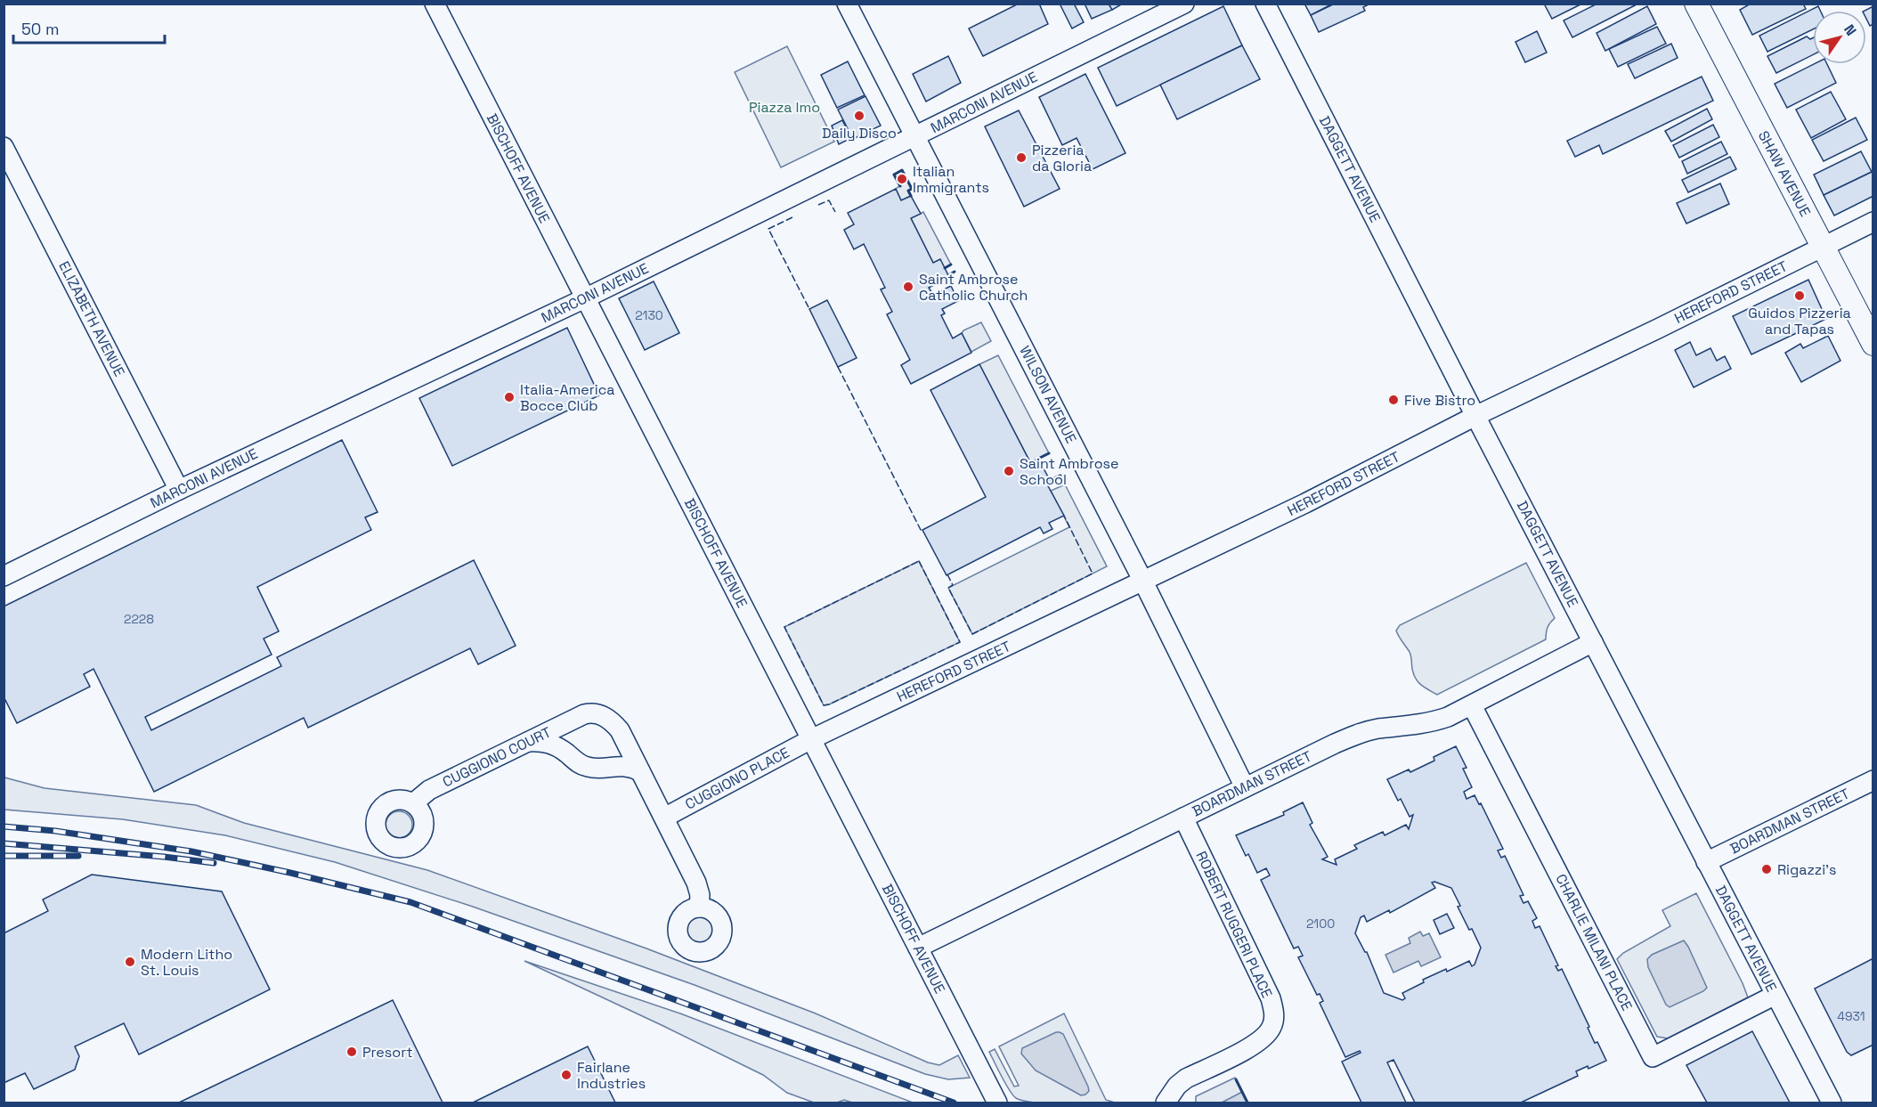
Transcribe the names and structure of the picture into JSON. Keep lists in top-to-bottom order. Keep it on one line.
{"streets":{"street":["MARCONI AVENUE","BISCHOFF AVENUE","DAGGETT AVENUE","SHAW AVENUE","HEREFORD STREET","ELIZABETH AVENUE","WILSON AVENUE","CUGGIONO COURT","CUGGIONO PLACE","BOARDMAN STREET","ROBERT RUGGERI PLACE","CHARLIE MILANI PLACE"]},"crossings":[["MARCONI AVENUE","BISCHOFF AVENUE"],["MARCONI AVENUE","ELIZABETH AVENUE"],["MARCONI AVENUE","WILSON AVENUE"],["BISCHOFF AVENUE","HEREFORD STREET"],["BISCHOFF AVENUE","CUGGIONO PLACE"],["BISCHOFF AVENUE","BOARDMAN STREET"],["DAGGETT AVENUE","HEREFORD STREET"],["DAGGETT AVENUE","BOARDMAN STREET"],["DAGGETT AVENUE","CHARLIE MILANI PLACE"],["SHAW AVENUE","HEREFORD STREET"],["HEREFORD STREET","WILSON AVENUE"],["HEREFORD STREET","CUGGIONO PLACE"],["WILSON AVENUE","BOARDMAN STREET"],["BOARDMAN STREET","ROBERT RUGGERI PLACE"],["BOARDMAN STREET","CHARLIE MILANI PLACE"]],"parks":["Piazza Imo"],"places":["Daily Disco","Pizzeria da Gloria","Italian Immigrants","Saint Ambrose Catholic Church","Guidos Pizzeria and Tapas","Italia-America Bocce Club","Five Bistro","Saint Ambrose School","Rigazzi's","Modern Litho St. Louis","Presort","Fairlane Industries"],"house_numbers":["2130","2228","2100","4931"],"scale_bar":"50 m","north":"top right"}
